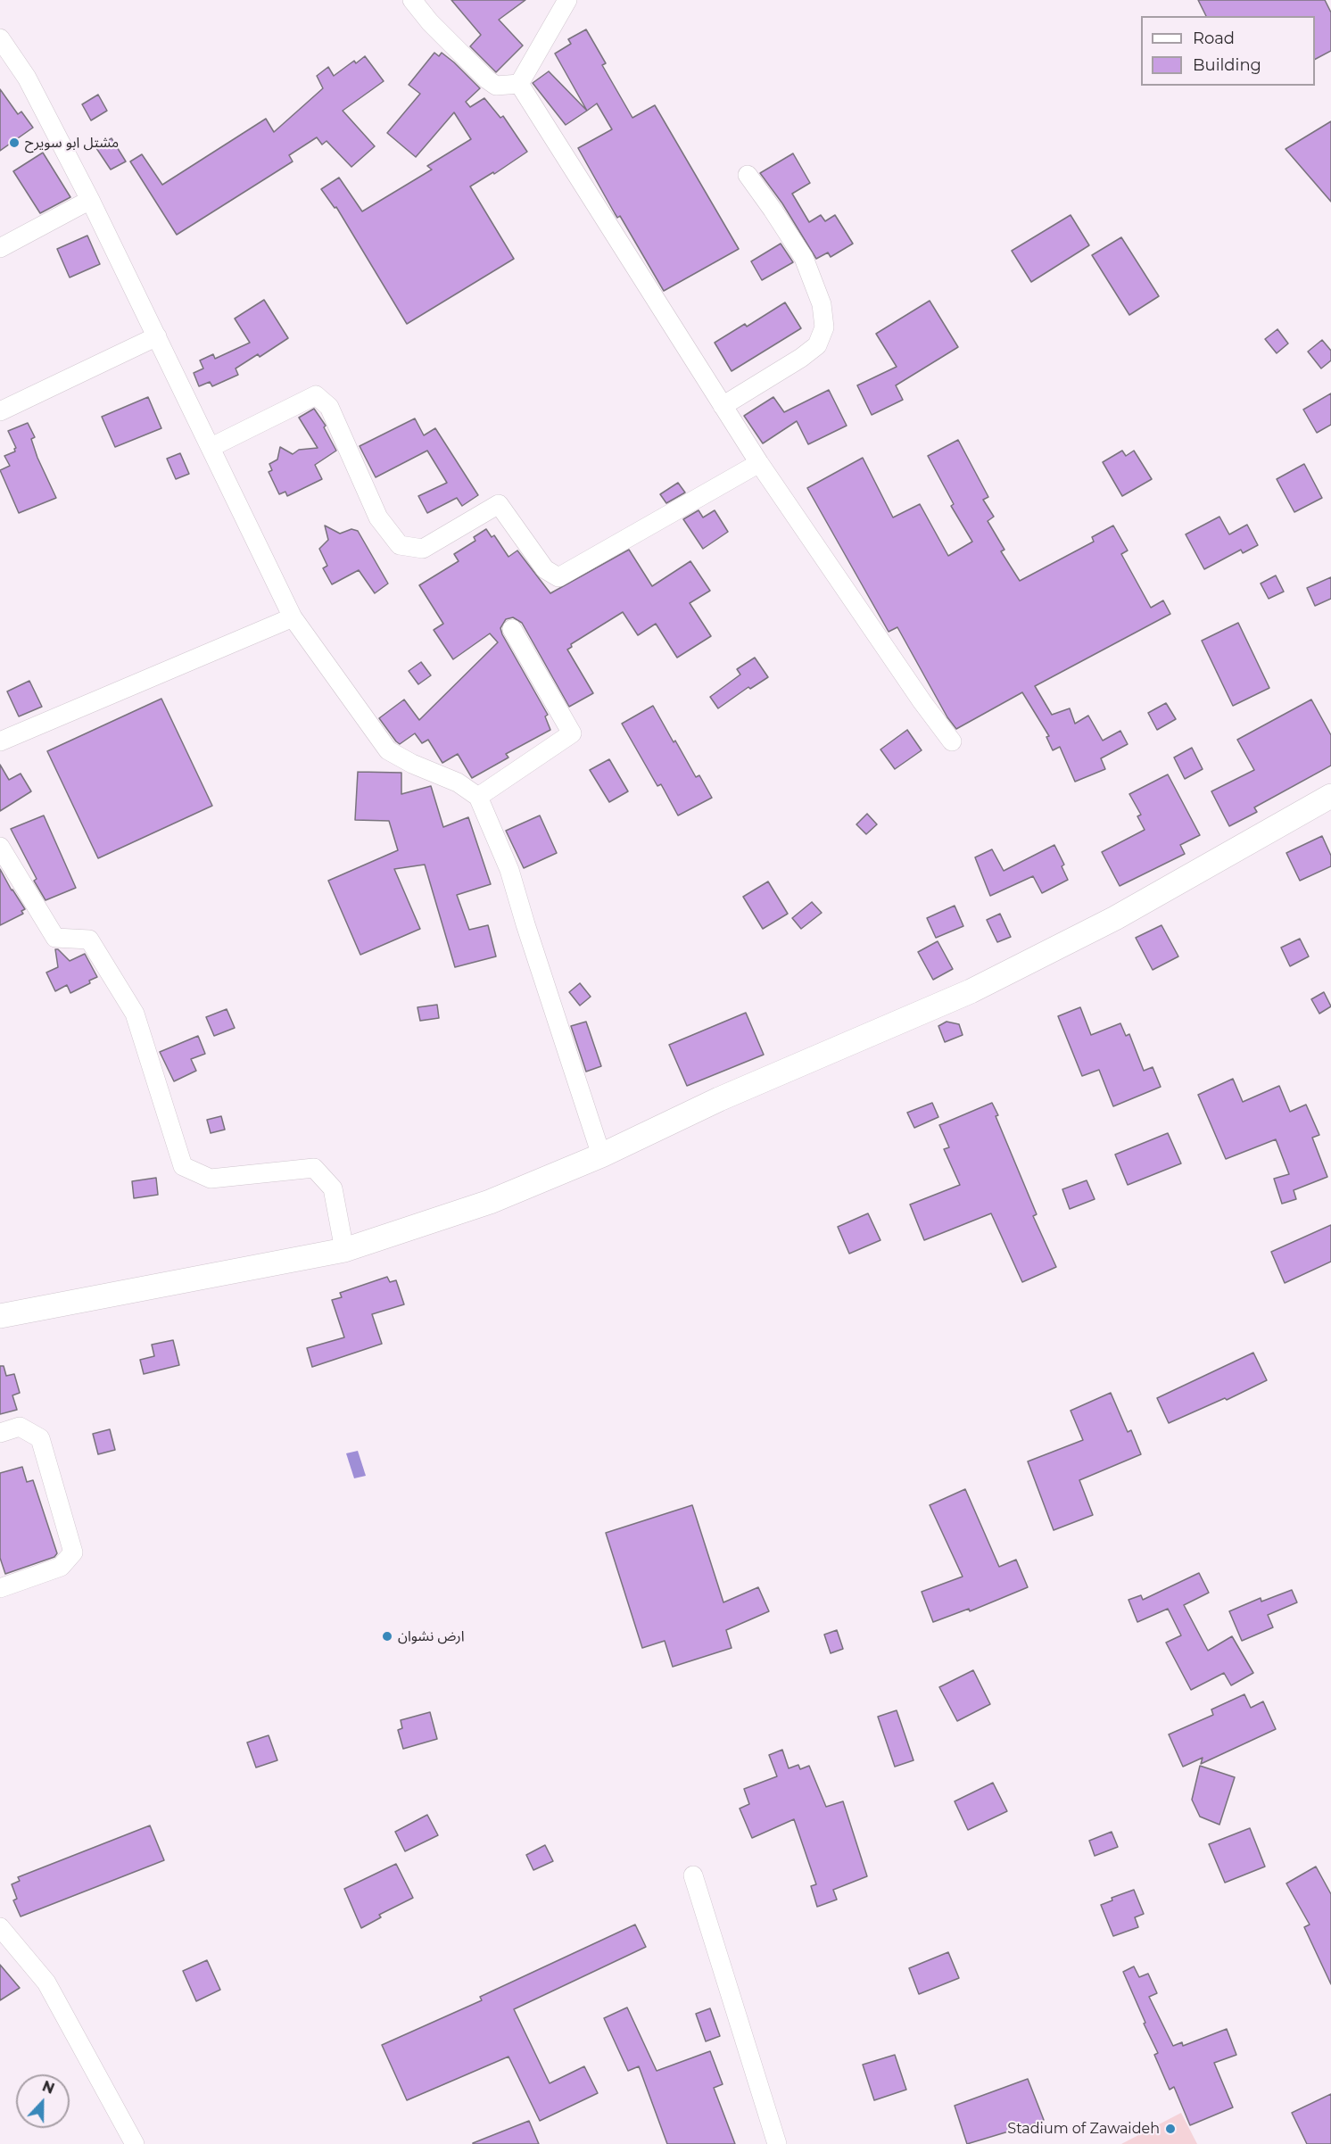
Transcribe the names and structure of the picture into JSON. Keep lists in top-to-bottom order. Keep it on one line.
{"places":["مشتل ابو سويرح","ارض نشوان","Stadium of Zawaideh"],"legend":["Road","Building"],"north":"top"}
